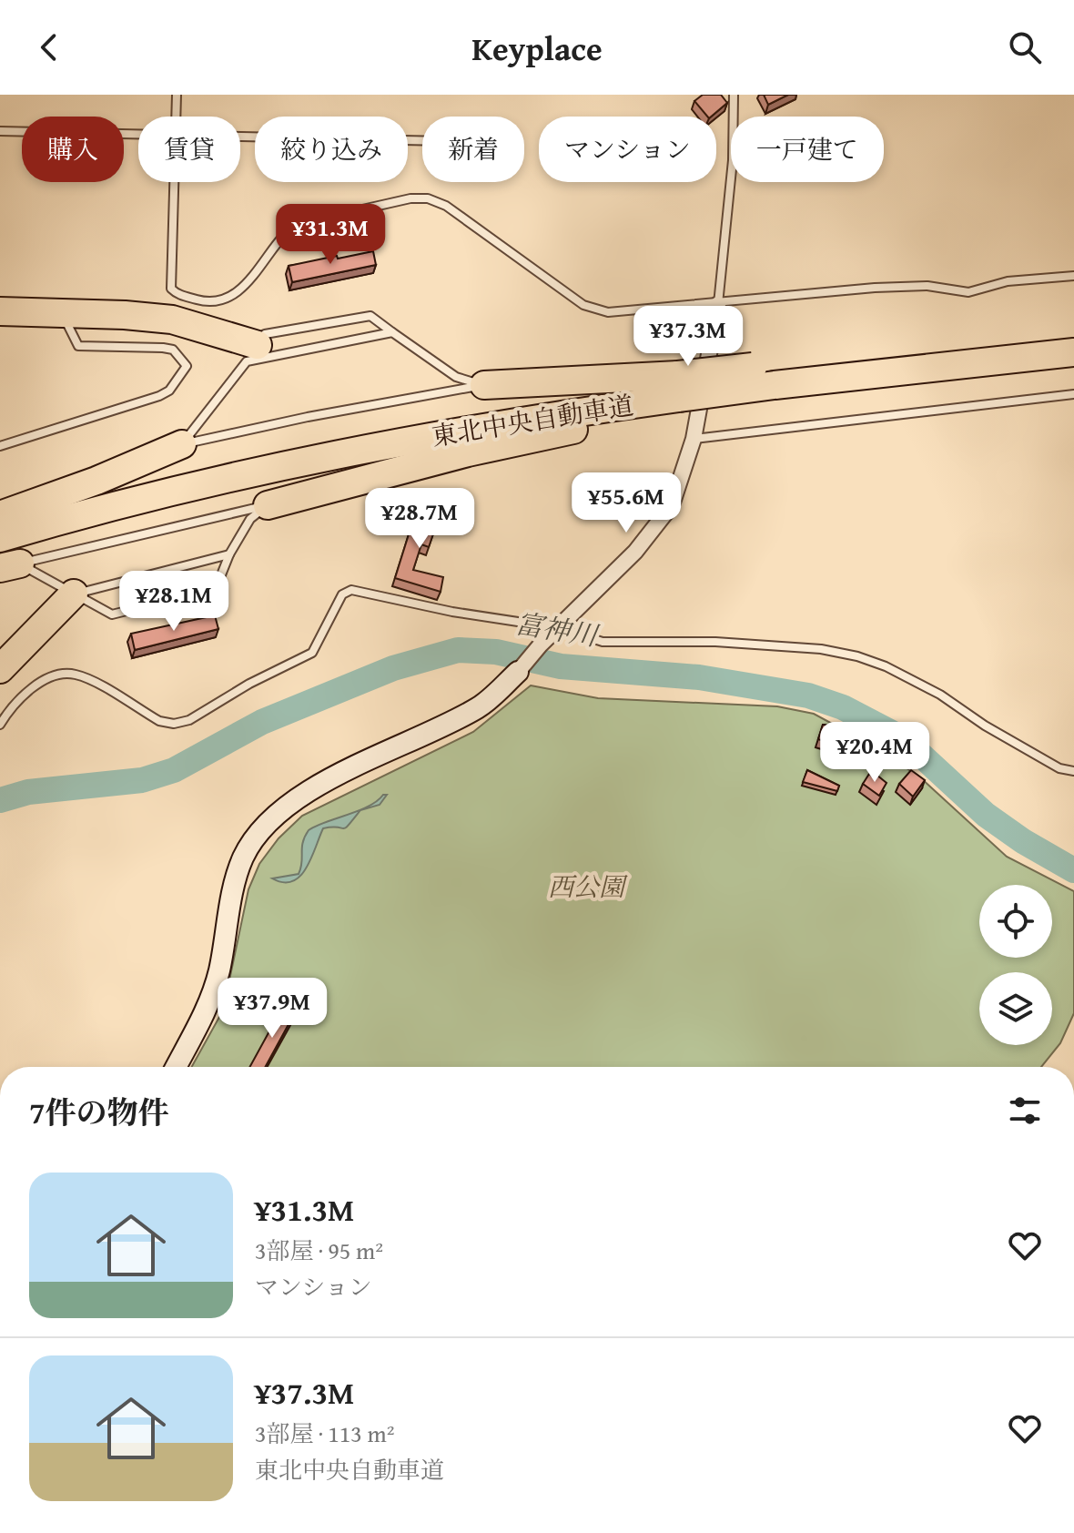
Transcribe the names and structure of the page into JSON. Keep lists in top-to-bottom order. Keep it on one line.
{"streets":{"highway":["東北中央自動車道"]},"water":["富神川"],"parks":["西公園"],"page":{"header":"Keyplace","chip":["購入","賃貸","絞り込み","新着","マンション","一戸建て"],"price":["¥31.3M","¥37.3M","¥55.6M","¥28.7M","¥28.1M","¥20.4M","¥37.9M"],"heading":"7件の物件","list":[{"name":"¥31.3M","note":"3部屋 · 95 m² · マンション"},{"name":"¥37.3M","note":"3部屋 · 113 m² · 東北中央自動車道"}]}}
